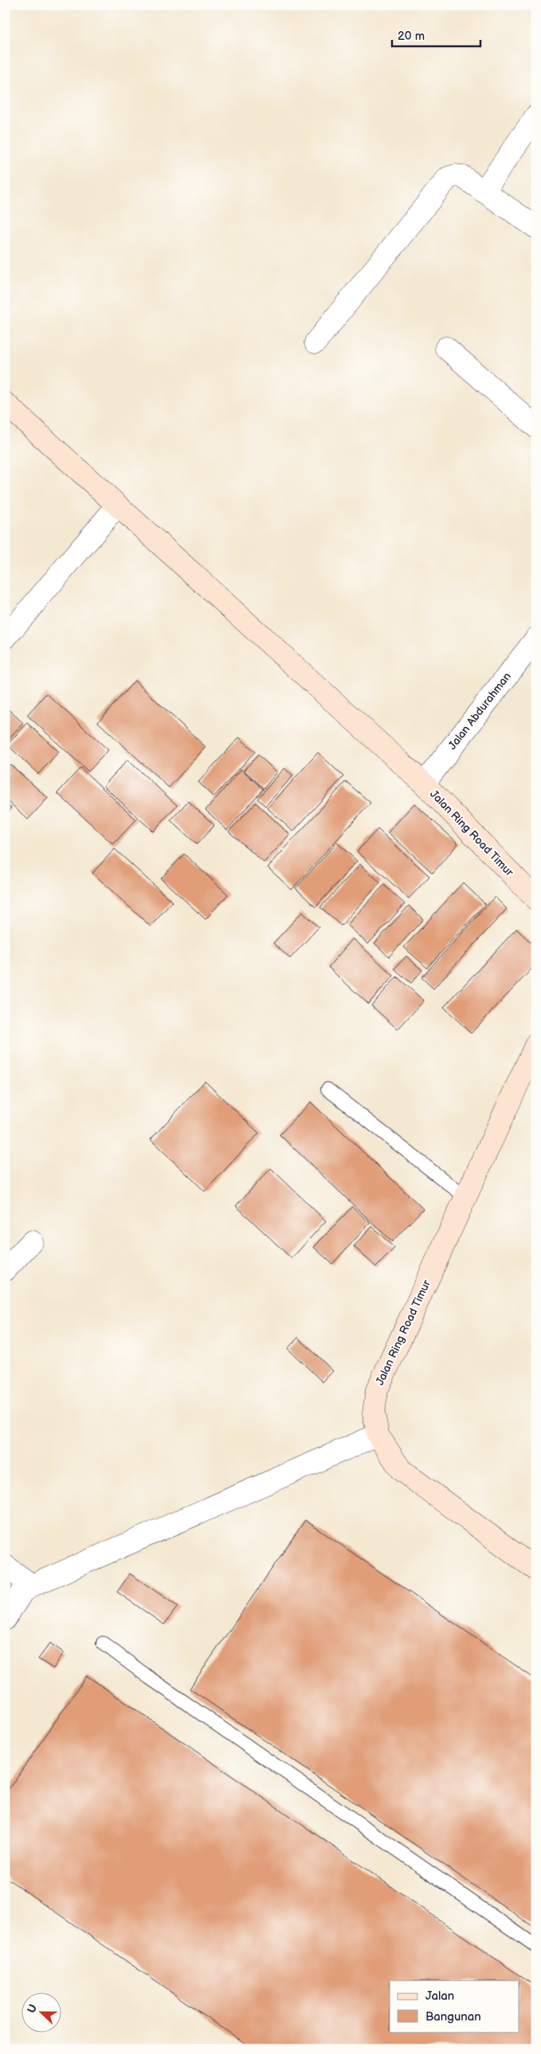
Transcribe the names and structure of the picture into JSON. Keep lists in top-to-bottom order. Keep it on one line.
{"streets":{"street":["Jalan Abdurahman","Jalan Ring Road Timur"]},"crossings":[["Jalan Abdurahman","Jalan Ring Road Timur"]],"legend":["Jalan","Bangunan"],"scale_bar":"20 m","north":"left"}
